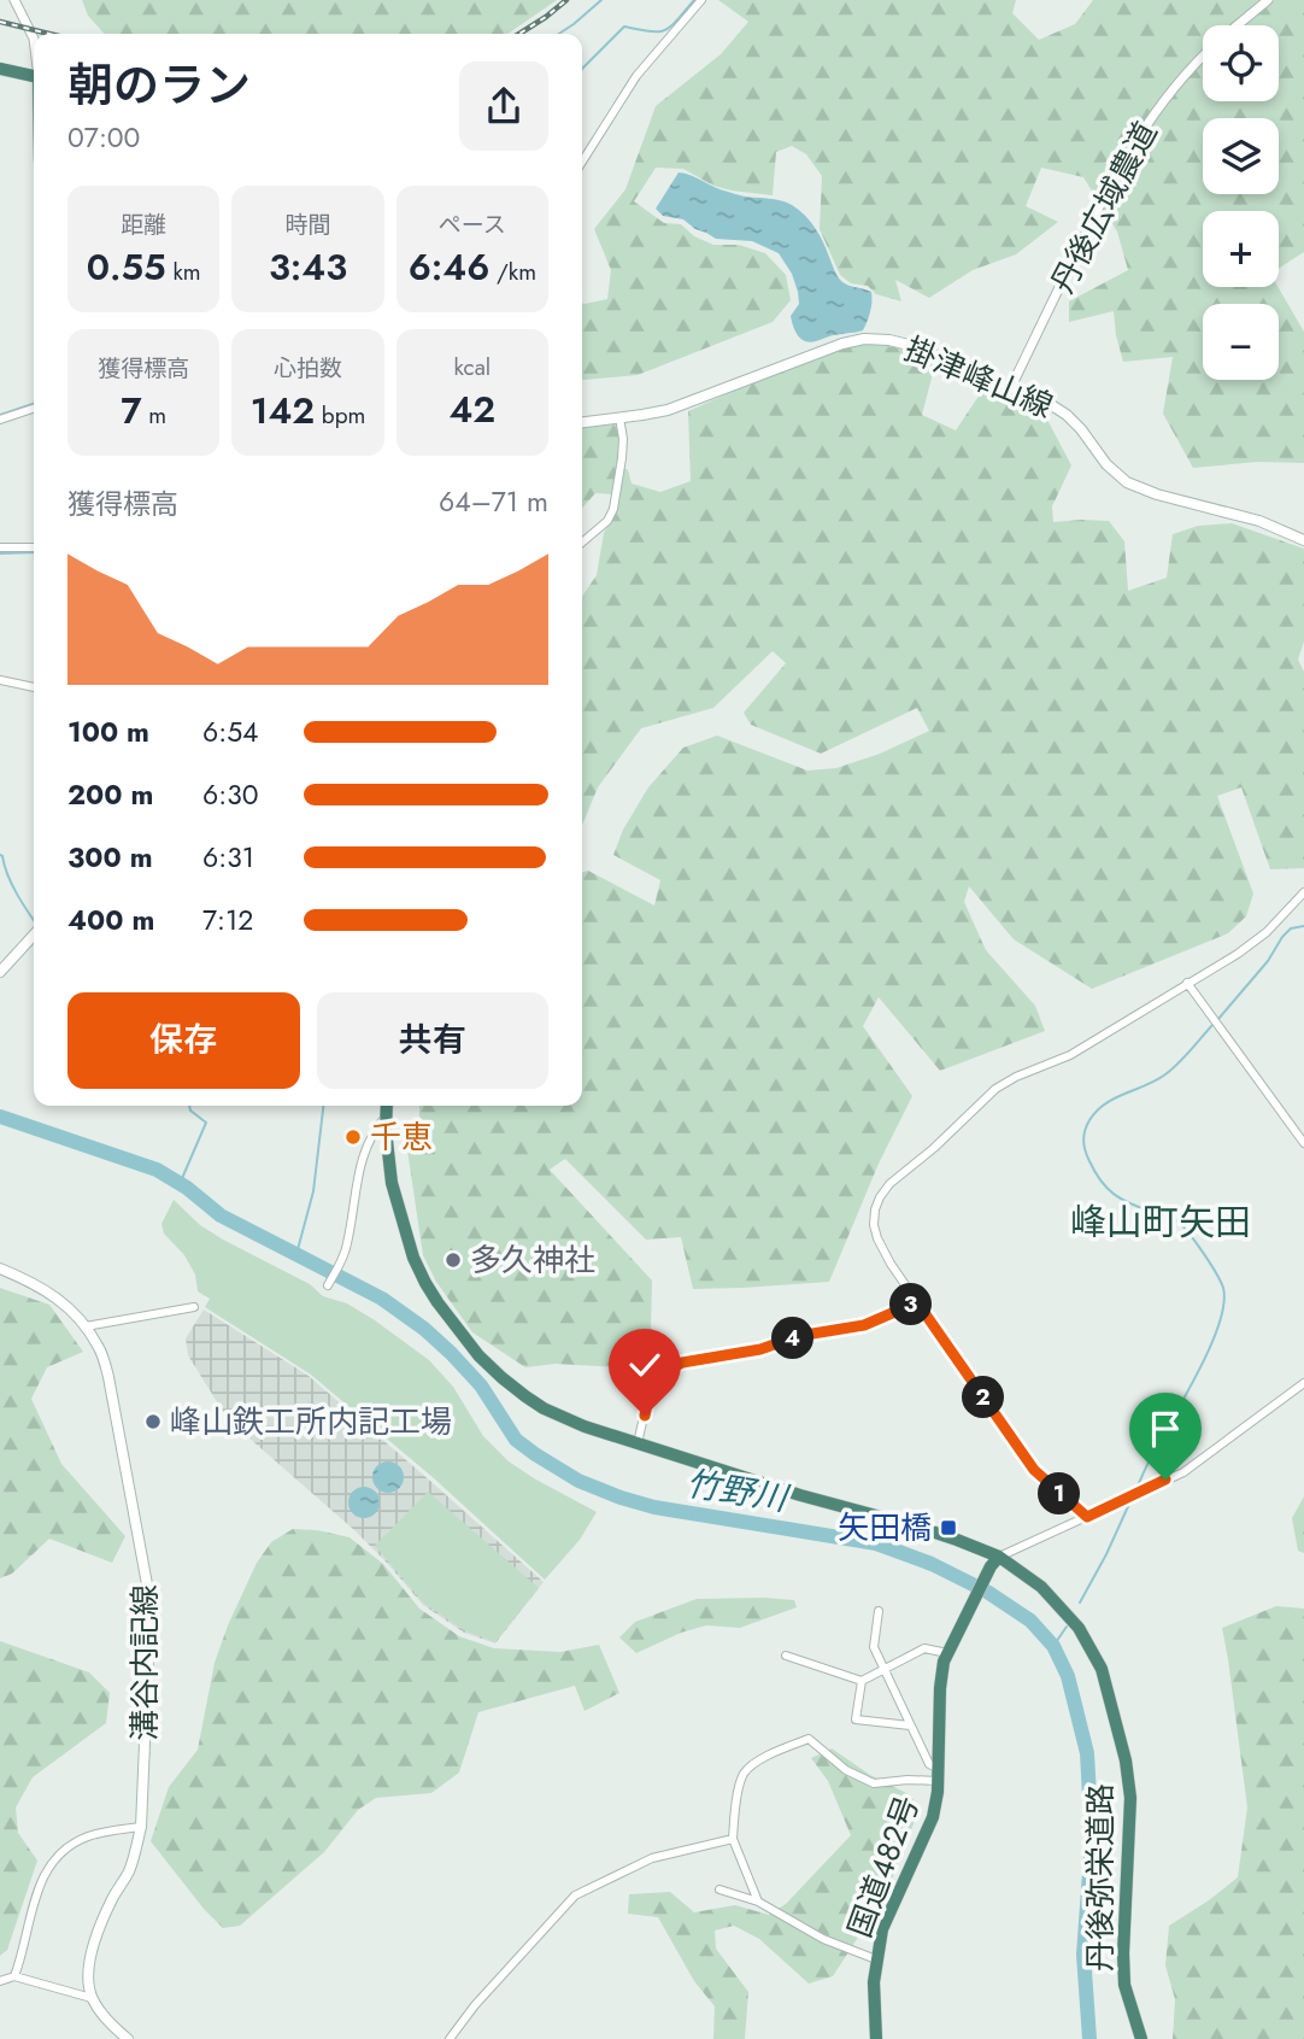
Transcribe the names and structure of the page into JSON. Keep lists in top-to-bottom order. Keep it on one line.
{"streets":{"highway":["国道482号","丹後弥栄道路"],"main road":["掛津峰山線","溝谷内記線"],"street":["丹後広域農道"]},"crossings":[["丹後広域農道","掛津峰山線"],["国道482号","丹後弥栄道路"]],"districts":["峰山町矢田"],"water":["竹野川"],"places":{"other":["千恵","多久神社","峰山鉄工所内記工場"],"transit":["矢田橋"]},"page":{"map_buttons":["+","−"],"heading":["朝のラン","07:00"],"stats":[["距離","0.55 km"],["時間","3:43"],["ペース","6:46 /km"],["獲得標高","7 m"],["心拍数","142 bpm"],["kcal","42"]],"chart":["獲得標高","64–71 m"],"list":[{"name":"100 m","note":"6:54"},{"name":"200 m","note":"6:30"},{"name":"300 m","note":"6:31"},{"name":"400 m","note":"7:12"}],"buttons":["保存","共有"],"pins":["3","4","2","1"]}}
